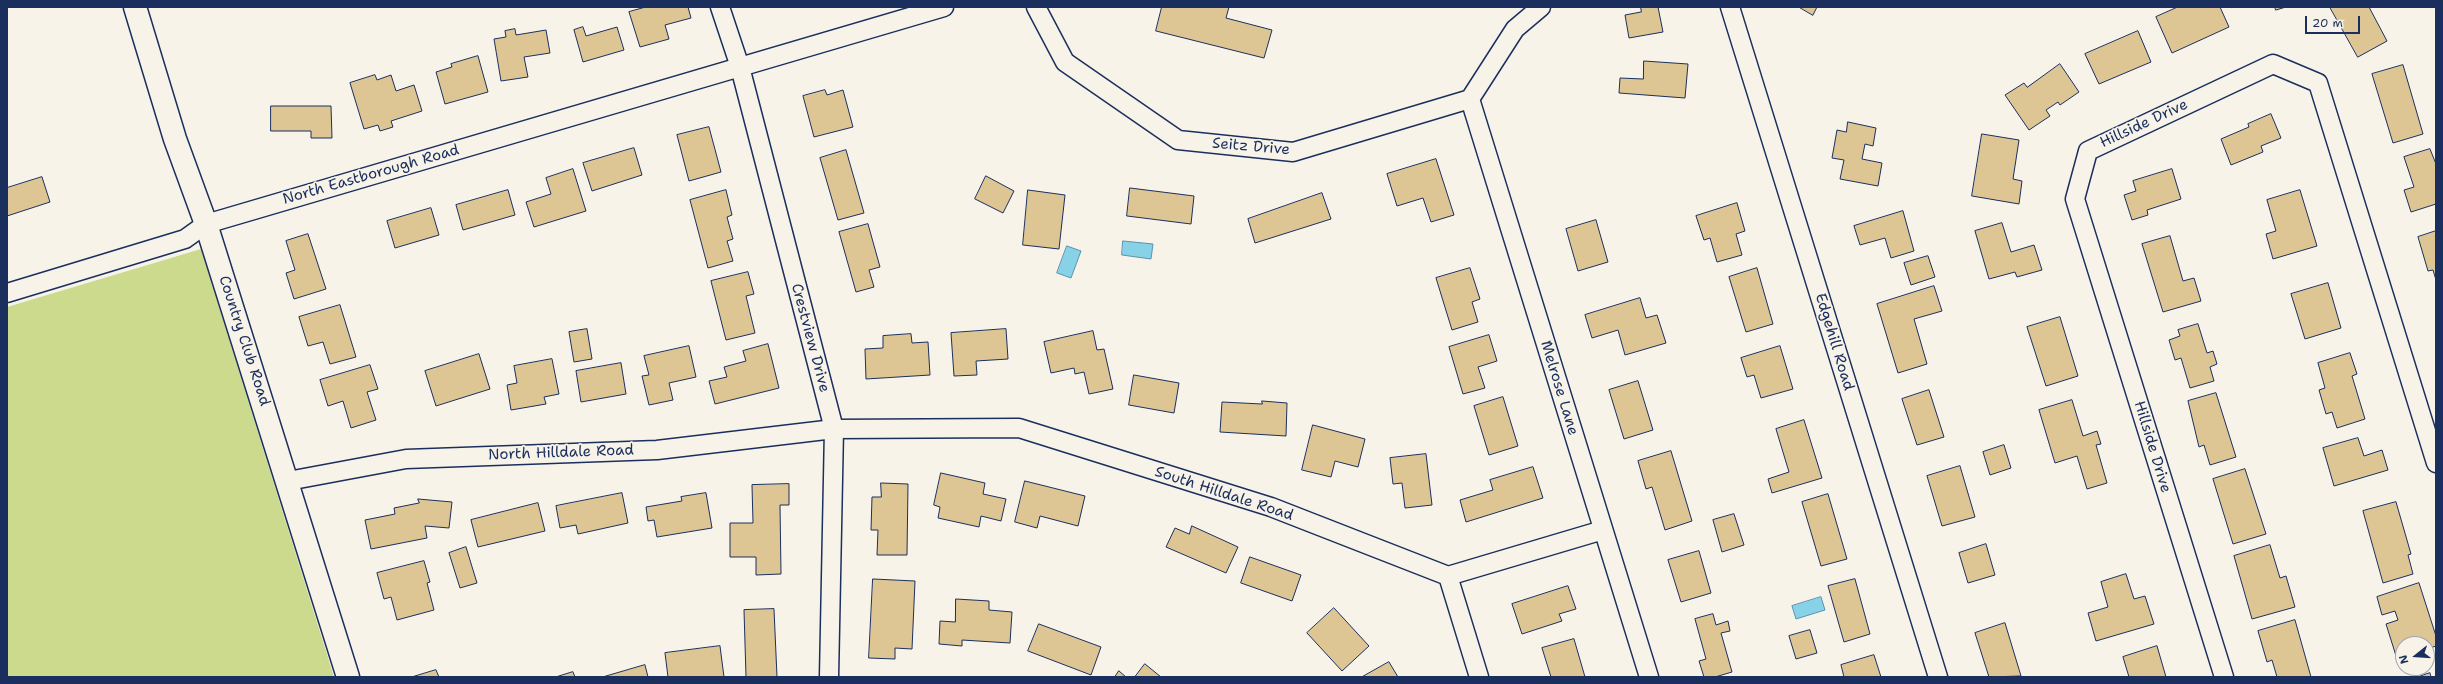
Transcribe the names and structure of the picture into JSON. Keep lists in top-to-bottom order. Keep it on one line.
{"streets":{"street":["Hillside Drive","Seitz Drive","North Eastborough Road","Crestview Drive","Country Club Road","Edgehill Road","Melrose Lane","North Hilldale Road","South Hilldale Road"]},"crossings":[["Seitz Drive","Melrose Lane"],["North Eastborough Road","Crestview Drive"],["North Eastborough Road","Country Club Road"],["Crestview Drive","North Hilldale Road"],["Crestview Drive","South Hilldale Road"],["Country Club Road","North Hilldale Road"],["North Hilldale Road","South Hilldale Road"]],"scale_bar":"20 m","north":"left"}
